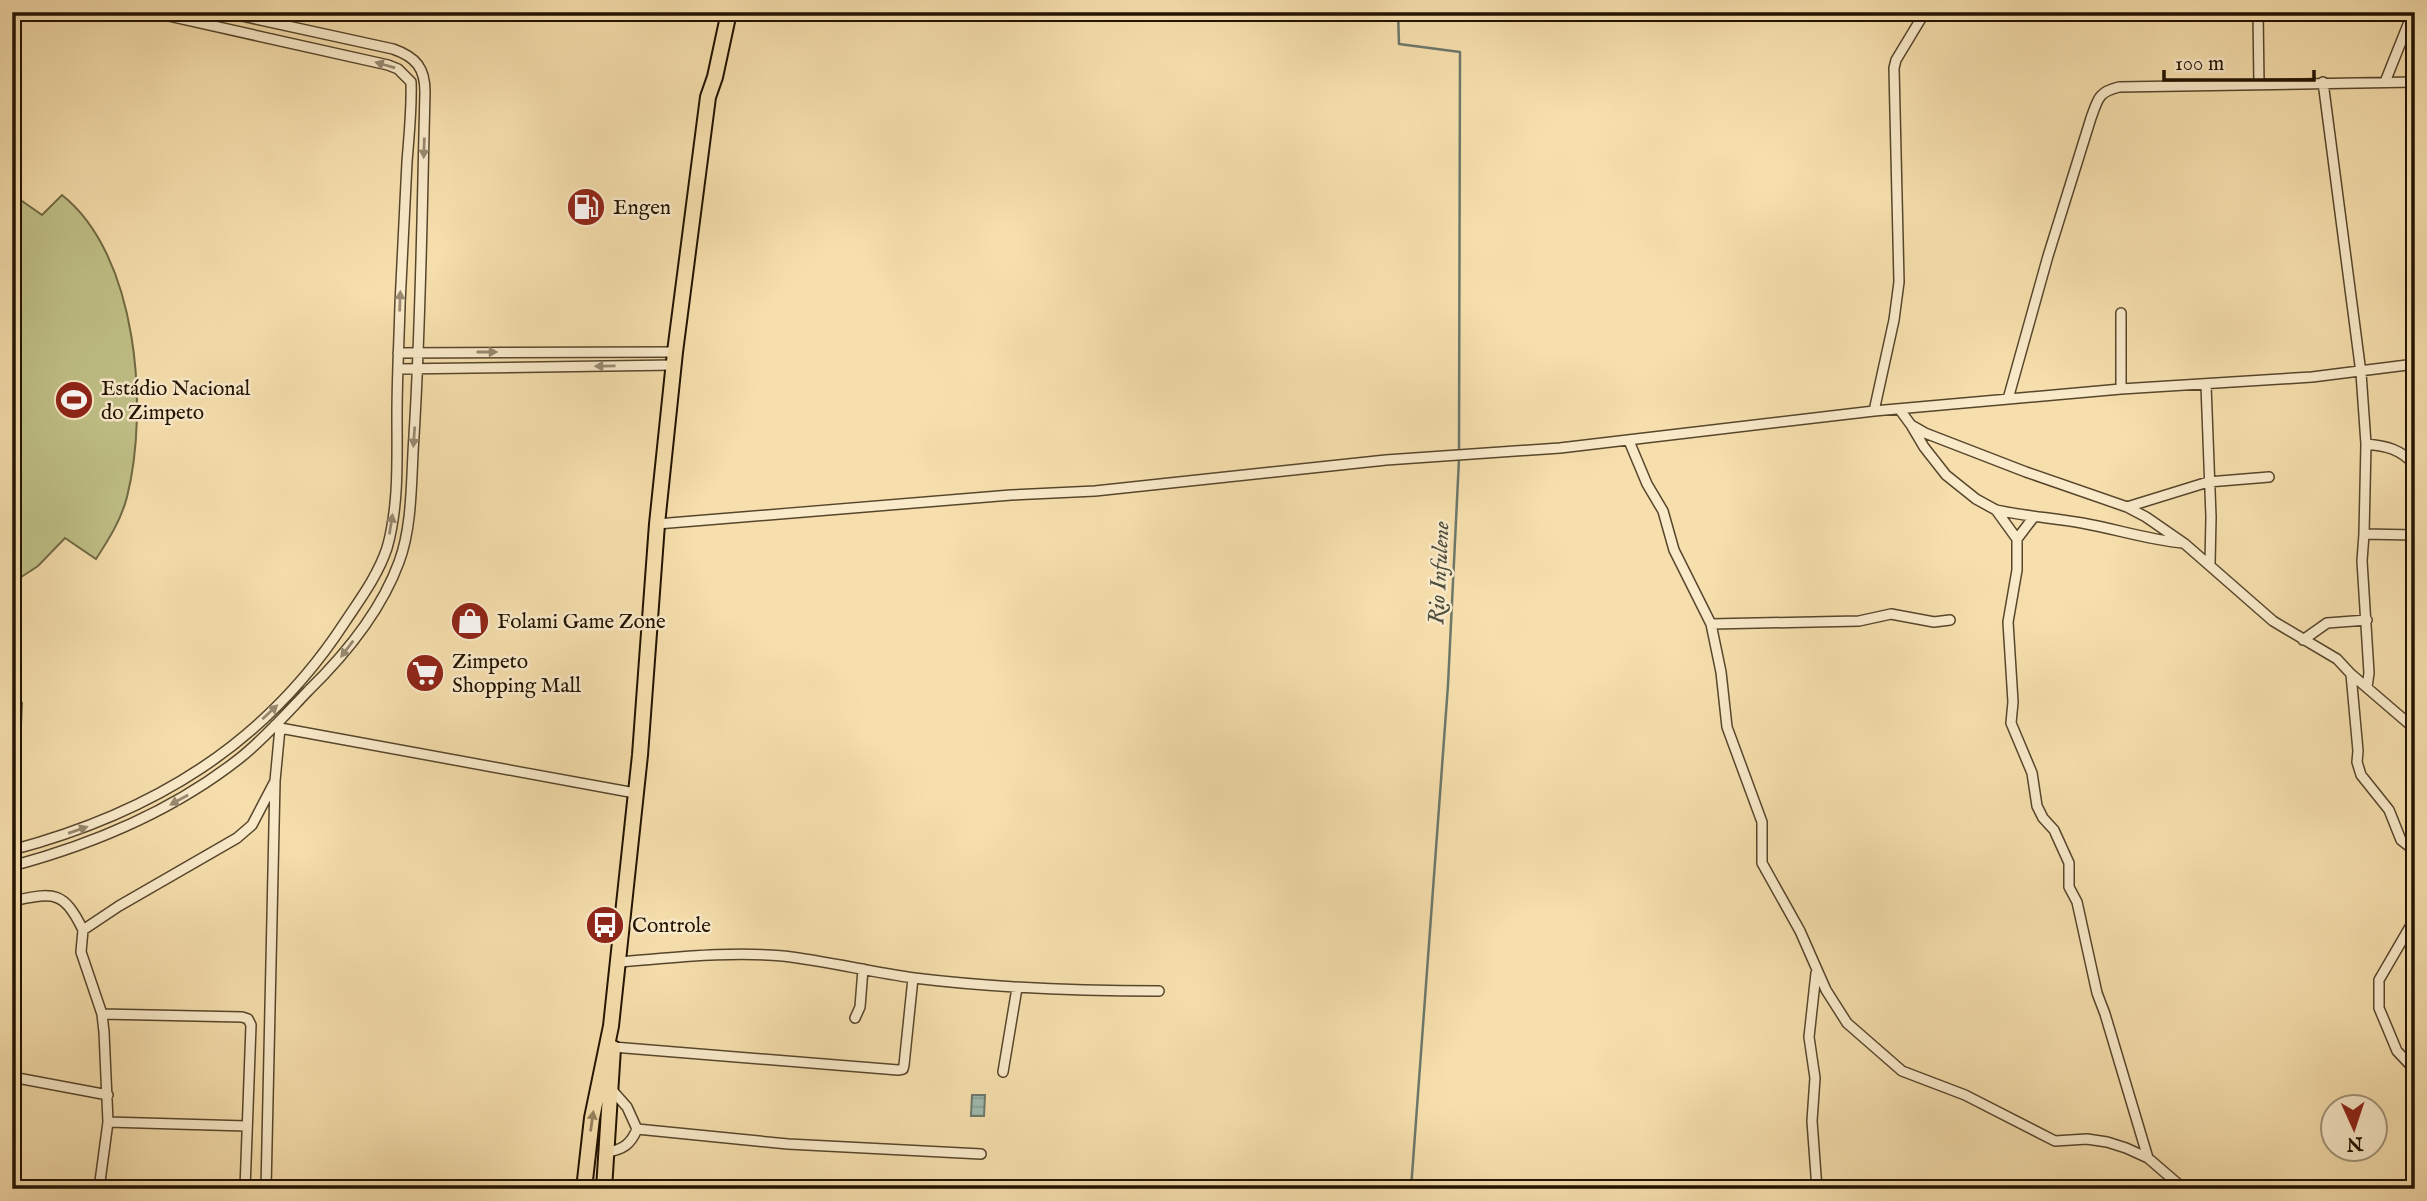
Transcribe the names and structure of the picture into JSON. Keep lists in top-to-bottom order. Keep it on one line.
{"water":["Rio Infulene"],"places":{"fuel station":["Engen"],"sports":["Estádio Nacional do Zimpeto"],"shop":["Folami Game Zone"],"supermarket":["Zimpeto Shopping Mall"],"bus stop":["Controle"]},"scale_bar":"100 m","north":"bottom"}
